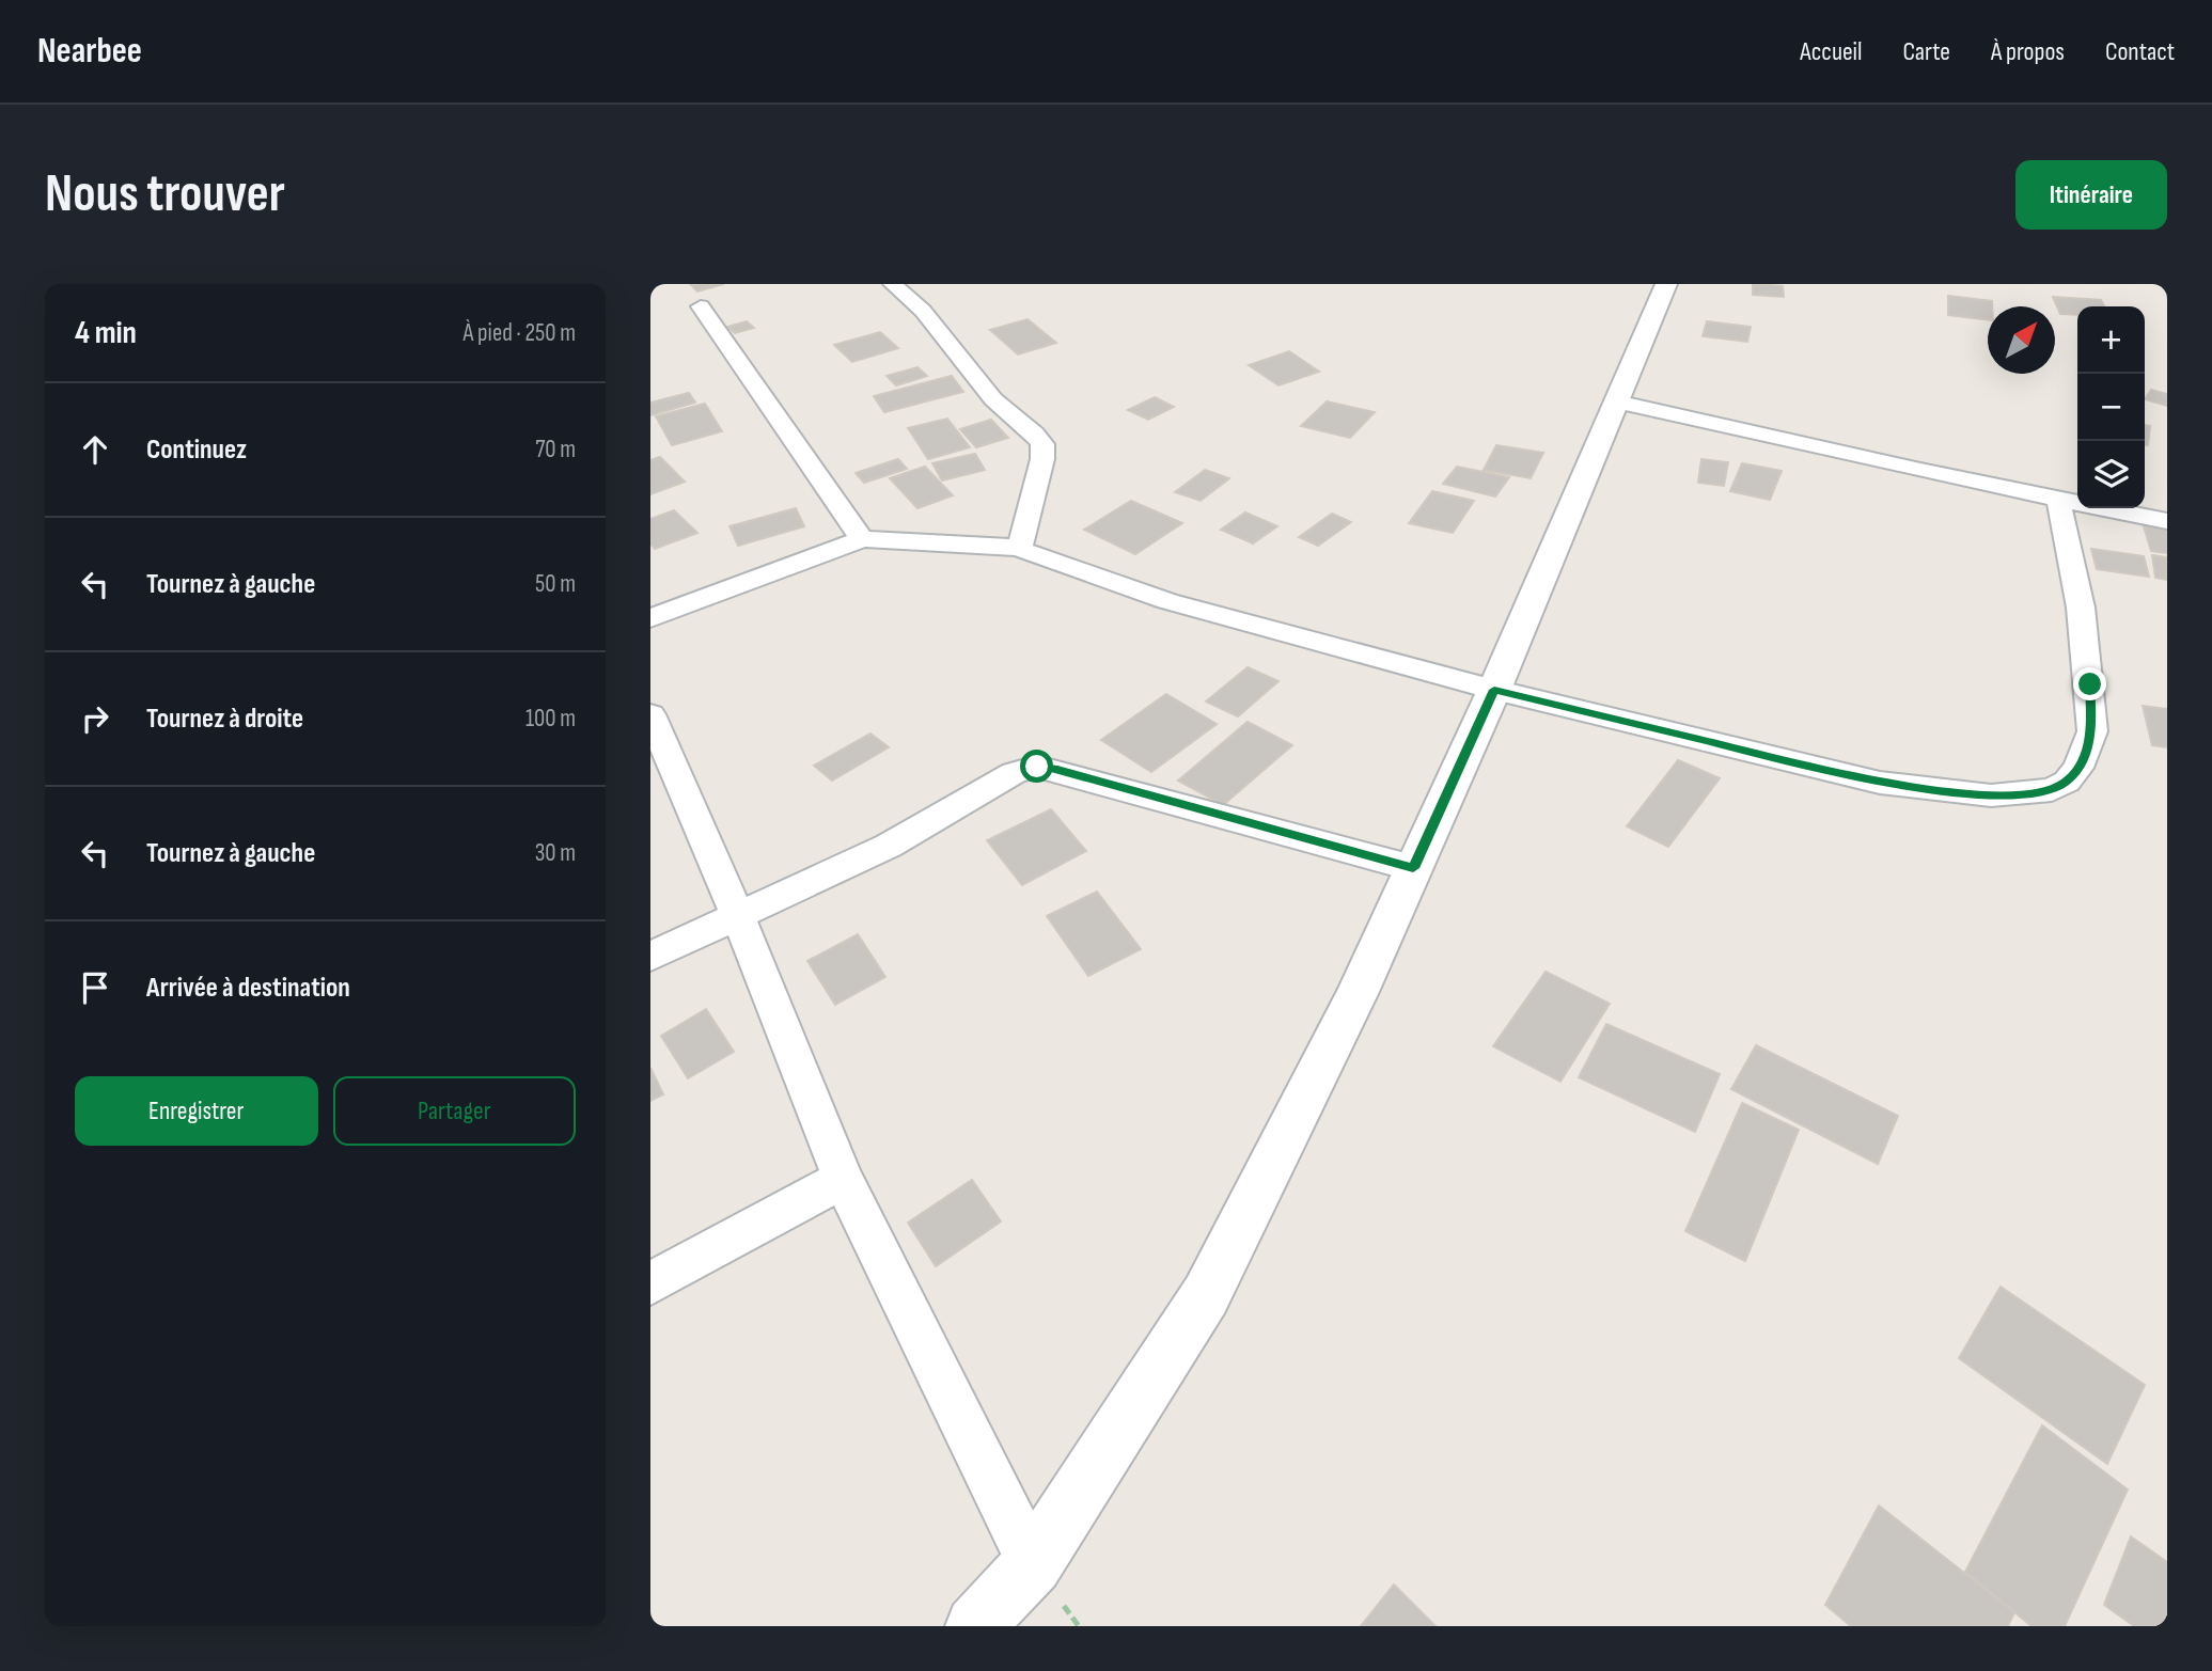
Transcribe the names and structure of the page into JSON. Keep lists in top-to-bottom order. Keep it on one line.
{"north":"top right","page":{"header":"Nearbee","nav":["Accueil","Carte","À propos","Contact"],"buttons":["Itinéraire",["Enregistrer","Partager"]],"title":"Nous trouver","heading":["4 min","À pied · 250 m"],"map_buttons":["+","−"],"list":[["Continuez","70 m"],["Tournez à gauche","50 m"],["Tournez à droite","100 m"],["Tournez à gauche","30 m"],"Arrivée à destination"]}}
